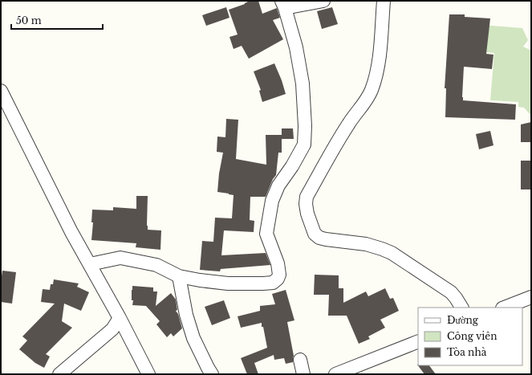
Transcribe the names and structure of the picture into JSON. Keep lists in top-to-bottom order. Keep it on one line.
{"legend":["Đường","Công viên","Tòa nhà"],"scale_bar":"50 m"}
